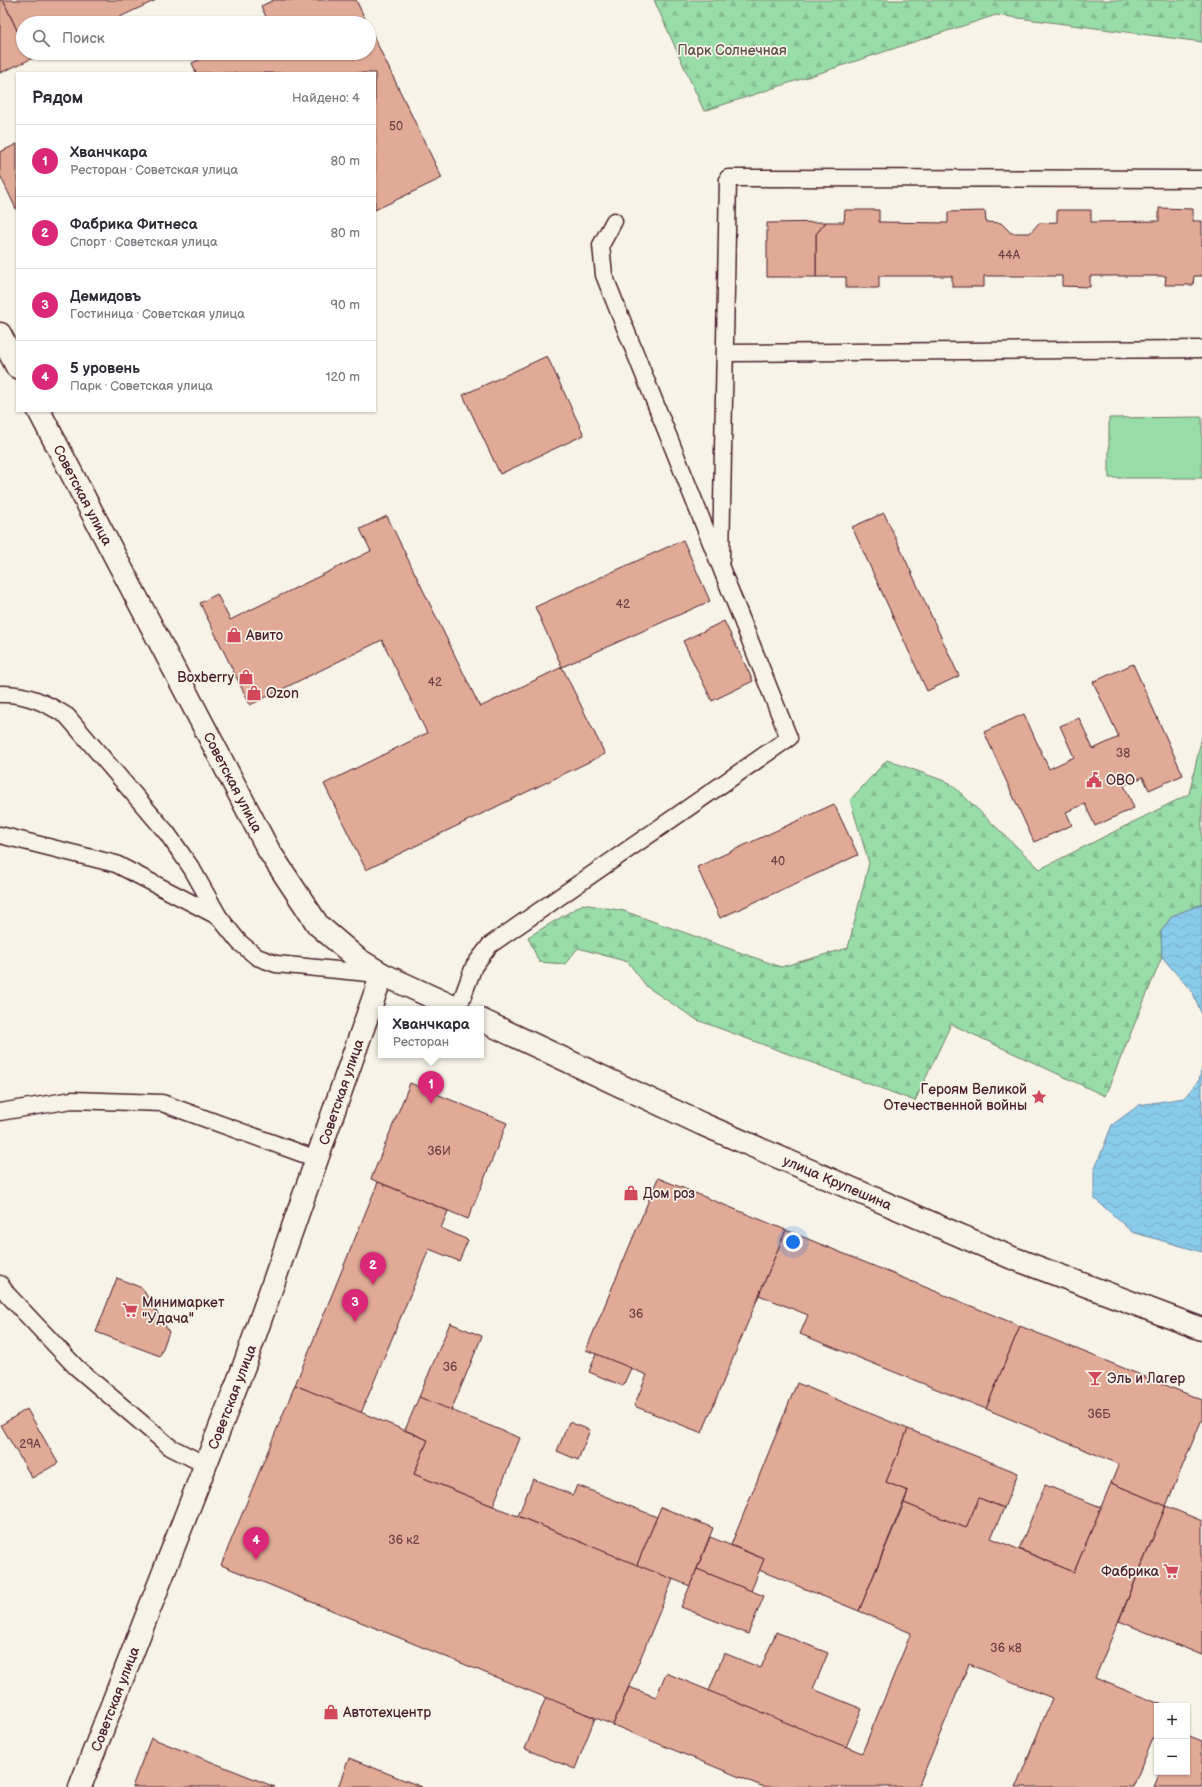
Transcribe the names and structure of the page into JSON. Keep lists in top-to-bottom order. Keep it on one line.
{"streets":{"main road":["Советская улица","улица Крупешина"]},"parks":["Парк Солнечная"],"places":{"shop":["Авито","Boxberry","Ozon","Дом роз","Автотехцентр"],"public building":["ОВО"],"place":["Героям Великой Отечественной войны"],"supermarket":["Минимаркет \"Удача\"","Фабрика"],"bar":["Эль и Лагер"]},"house_numbers":["50","44А","42","42","38","40","36И","36","36","36Б","29А","36 к2","36 к8"],"page":{"search":"Поиск","heading":["Рядом","Найдено: 4"],"list":[{"mark":"1","name":"Хванчкара","note":"Ресторан · Советская улица","value":"80 m"},{"mark":"2","name":"Фабрика Фитнеса","note":"Спорт · Советская улица","value":"80 m"},{"mark":"3","name":"Демидовъ","note":"Гостиница · Советская улица","value":"90 m"},{"mark":"4","name":"5 уровень","note":"Парк · Советская улица","value":"120 m"}],"popup":["Хванчкара","Ресторан"],"pins":["1","2","3","4"],"map_buttons":["+","−"]}}
